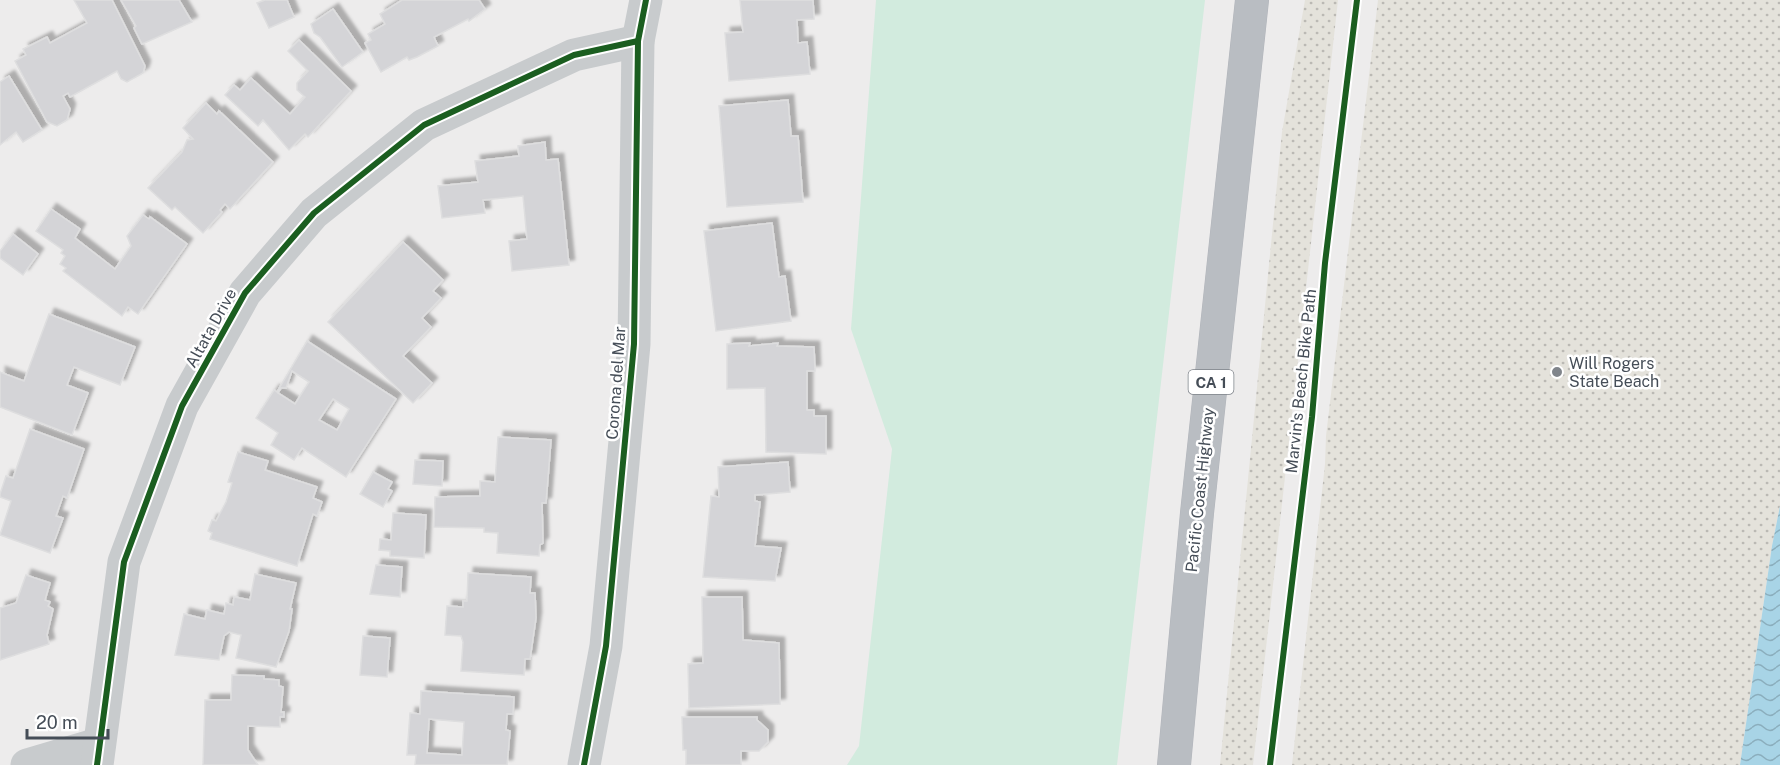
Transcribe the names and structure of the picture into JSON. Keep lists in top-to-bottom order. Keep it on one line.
{"streets":{"highway":["CA 1","Pacific Coast Highway"],"street":["Altata Drive","Corona del Mar"],"cycle path":["Marvin's Beach Bike Path"]},"crossings":[["Altata Drive","Corona del Mar"]],"places":["Will Rogers State Beach"],"scale_bar":"20 m"}
